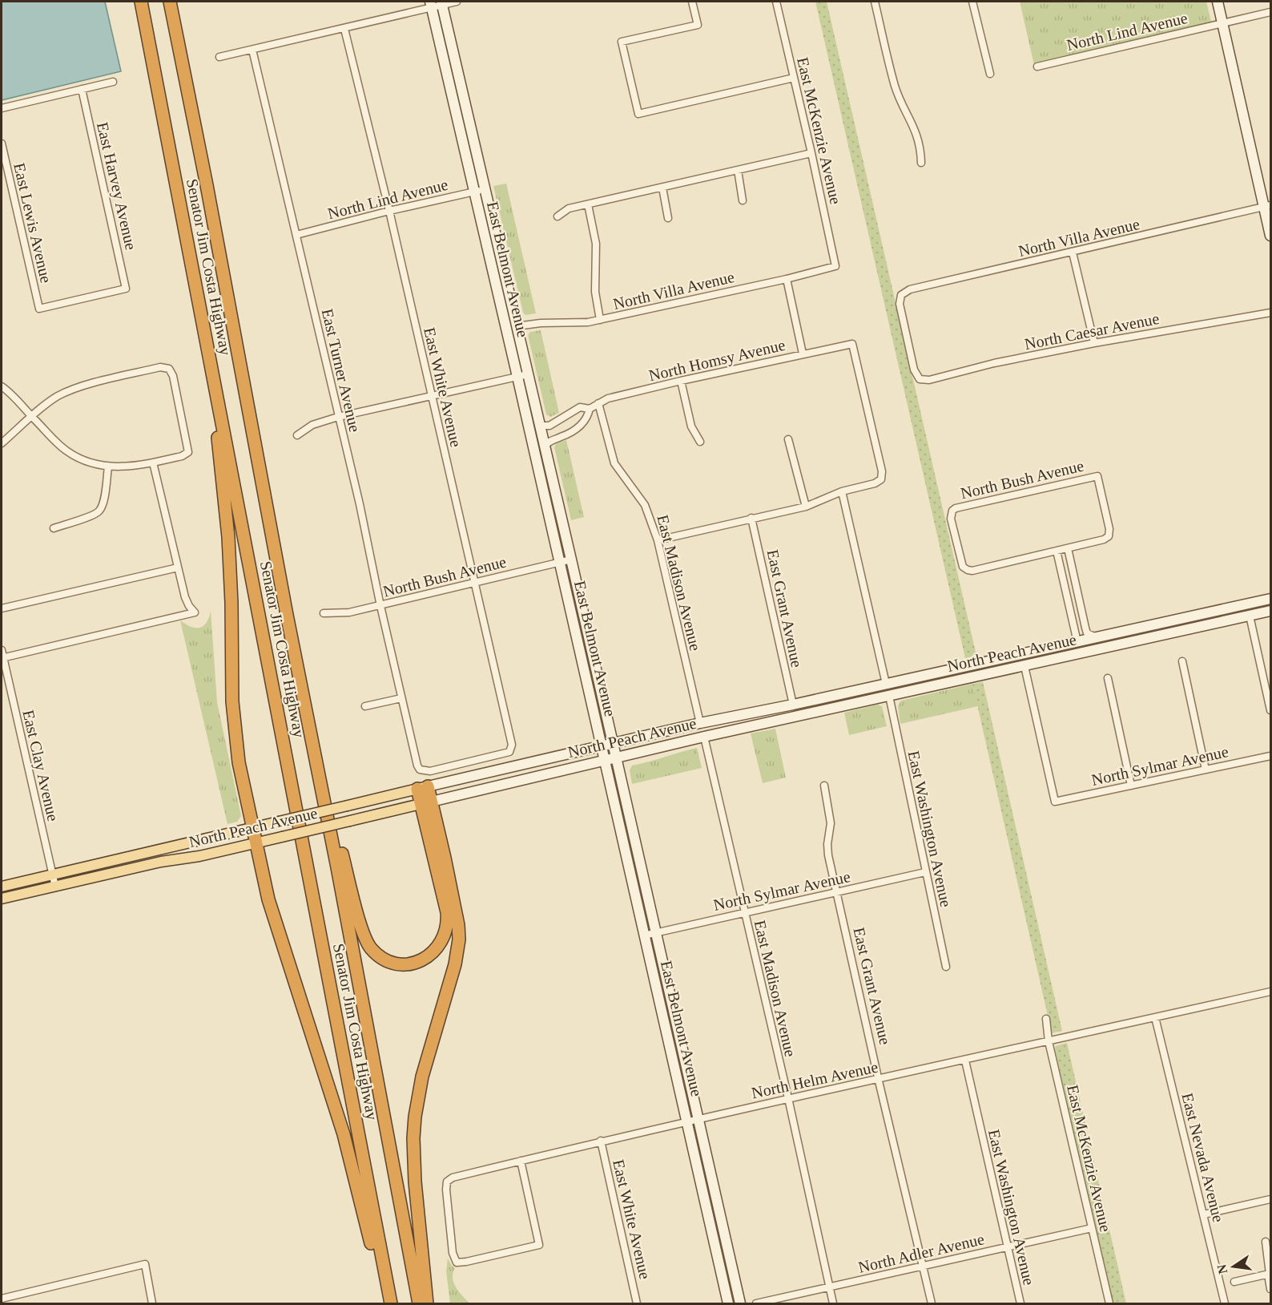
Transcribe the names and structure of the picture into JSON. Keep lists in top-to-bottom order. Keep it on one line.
{"streets":{"highway":["Senator Jim Costa Highway"],"main road":["East Belmont Avenue","North Peach Avenue"],"street":["North Lind Avenue","East McKenzie Avenue","East Harvey Avenue","East Lewis Avenue","North Villa Avenue","North Caesar Avenue","North Homsy Avenue","East Turner Avenue","East White Avenue","North Bush Avenue","East Madison Avenue","East Grant Avenue","East Clay Avenue","North Sylmar Avenue","East Washington Avenue","North Helm Avenue","East Nevada Avenue","North Adler Avenue"]},"crossings":[["North Lind Avenue","East Belmont Avenue"],["North Lind Avenue","East Turner Avenue"],["North Lind Avenue","East White Avenue"],["East McKenzie Avenue","North Villa Avenue"],["East McKenzie Avenue","North Helm Avenue"],["East McKenzie Avenue","North Adler Avenue"],["East Harvey Avenue","East Lewis Avenue"],["North Villa Avenue","East Belmont Avenue"],["North Villa Avenue","North Caesar Avenue"],["East Belmont Avenue","North Homsy Avenue"],["East Belmont Avenue","North Bush Avenue"],["East Belmont Avenue","North Peach Avenue"],["East Belmont Avenue","North Sylmar Avenue"],["East Belmont Avenue","North Helm Avenue"],["North Homsy Avenue","East Madison Avenue"],["East Turner Avenue","East White Avenue"],["East Turner Avenue","North Bush Avenue"],["East White Avenue","North Bush Avenue"],["East White Avenue","North Helm Avenue"],["East Madison Avenue","North Peach Avenue"],["East Madison Avenue","North Sylmar Avenue"],["East Madison Avenue","North Helm Avenue"],["East Madison Avenue","North Adler Avenue"],["East Grant Avenue","North Peach Avenue"],["East Grant Avenue","North Sylmar Avenue"],["East Grant Avenue","North Helm Avenue"],["East Grant Avenue","North Adler Avenue"],["North Peach Avenue","East Clay Avenue"],["North Peach Avenue","North Sylmar Avenue"],["North Peach Avenue","East Washington Avenue"],["North Sylmar Avenue","East Washington Avenue"],["East Washington Avenue","North Helm Avenue"],["East Washington Avenue","North Adler Avenue"],["North Helm Avenue","East Nevada Avenue"]],"north":"left"}
